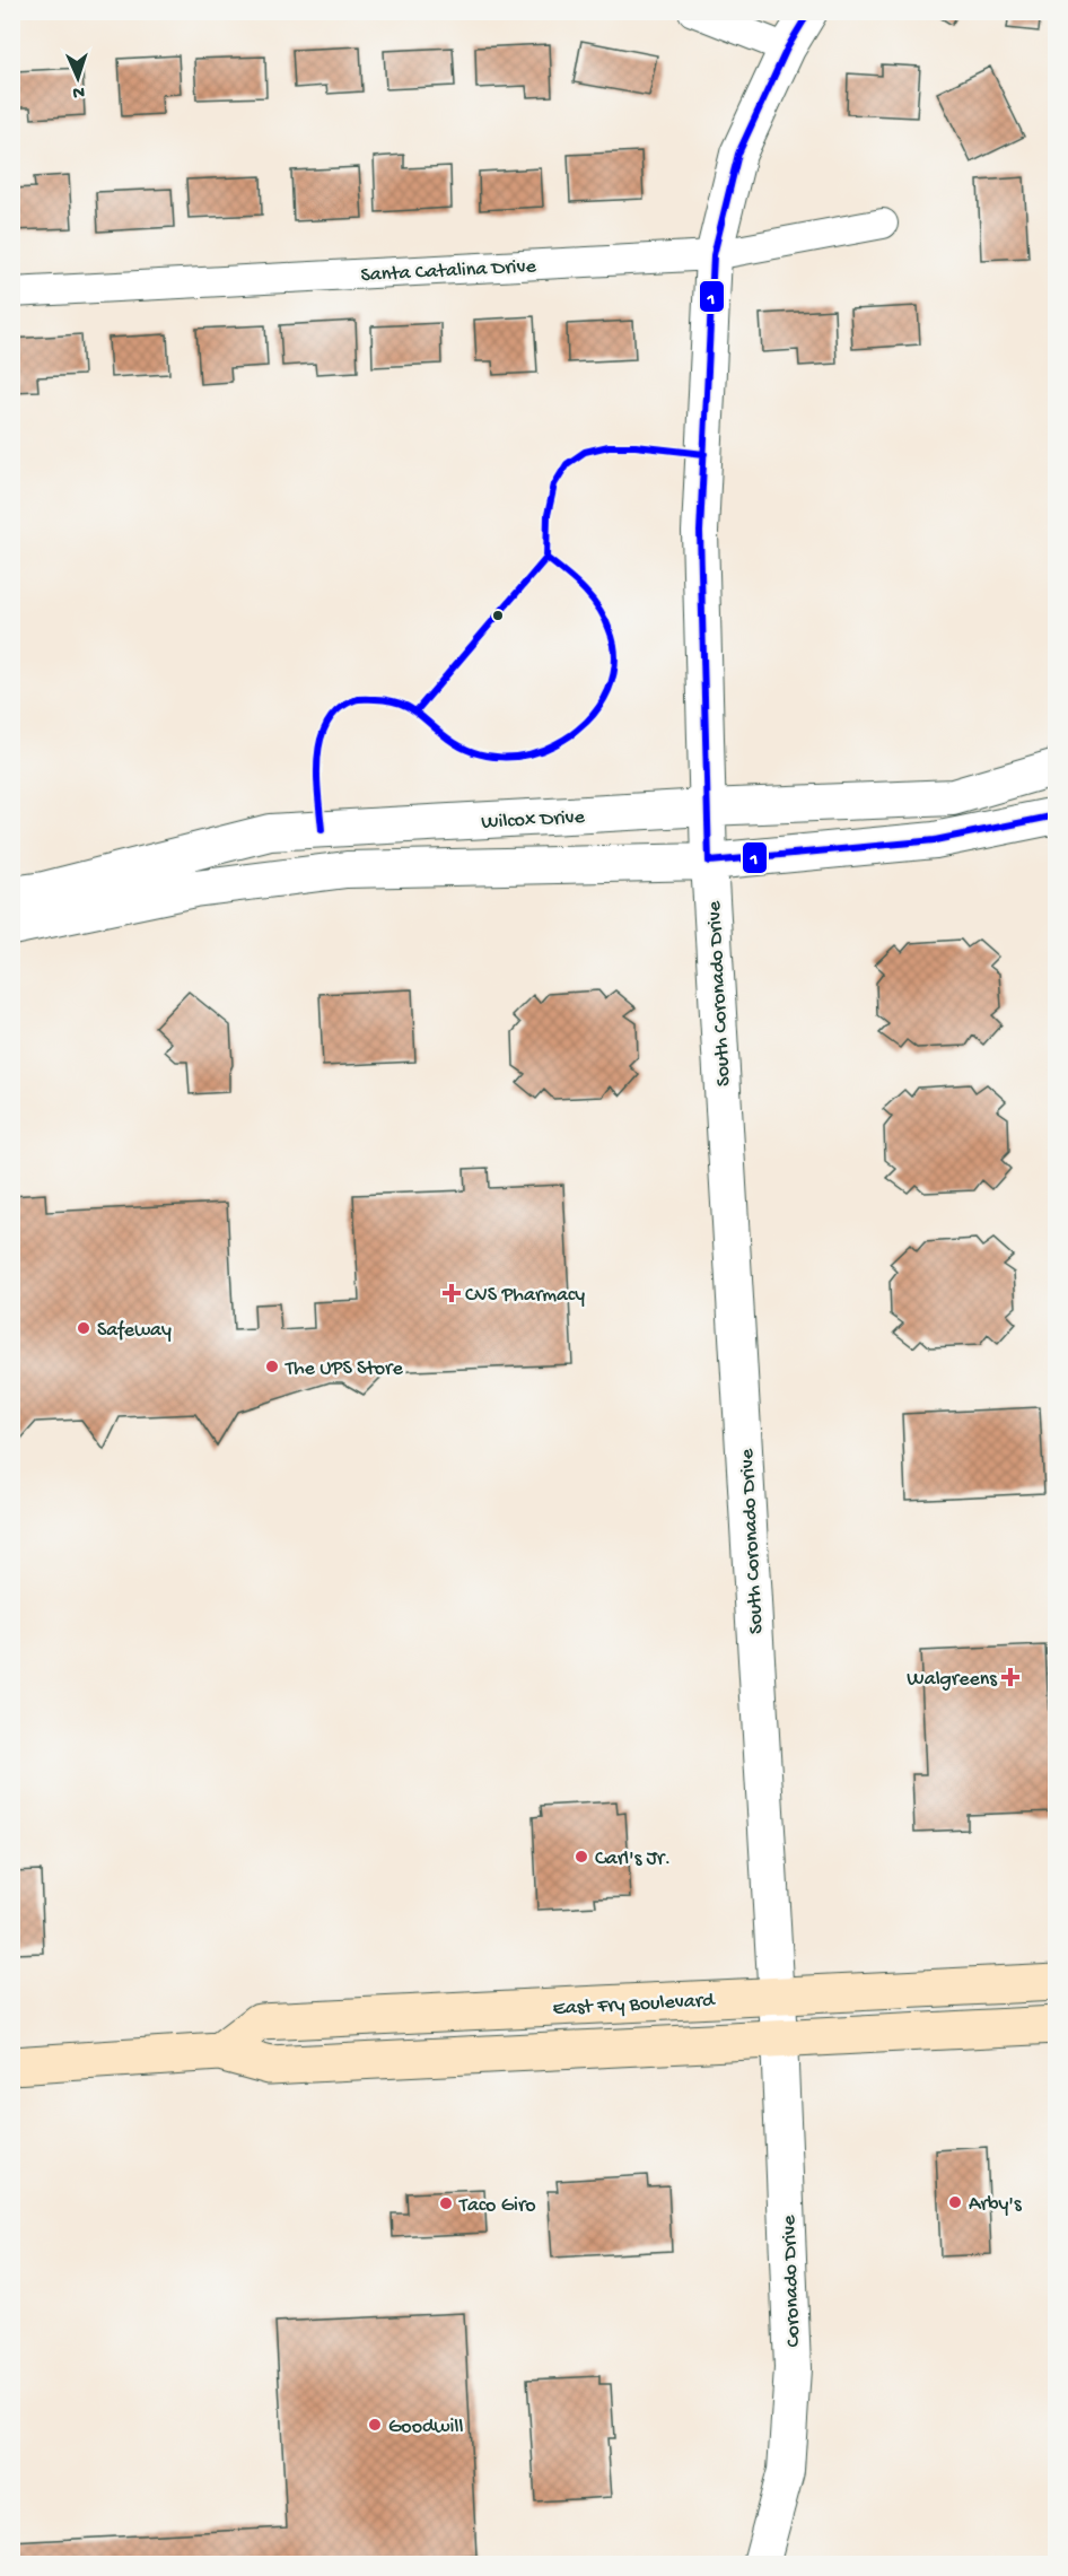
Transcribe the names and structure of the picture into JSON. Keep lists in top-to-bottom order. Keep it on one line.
{"streets":{"main road":["East Fry Boulevard"],"street":["Santa Catalina Drive","Wilcox Drive","South Coronado Drive","Coronado Drive"]},"crossings":[["Santa Catalina Drive","South Coronado Drive"],["Wilcox Drive","South Coronado Drive"],["South Coronado Drive","East Fry Boulevard"],["South Coronado Drive","Coronado Drive"],["East Fry Boulevard","Coronado Drive"]],"places":{"health":["CVS Pharmacy","Walgreens"],"other":["Safeway","The UPS Store","Carl's Jr.","Arby's","Taco Giro","Goodwill"]},"lines":["transit line 1"],"north":"bottom"}
